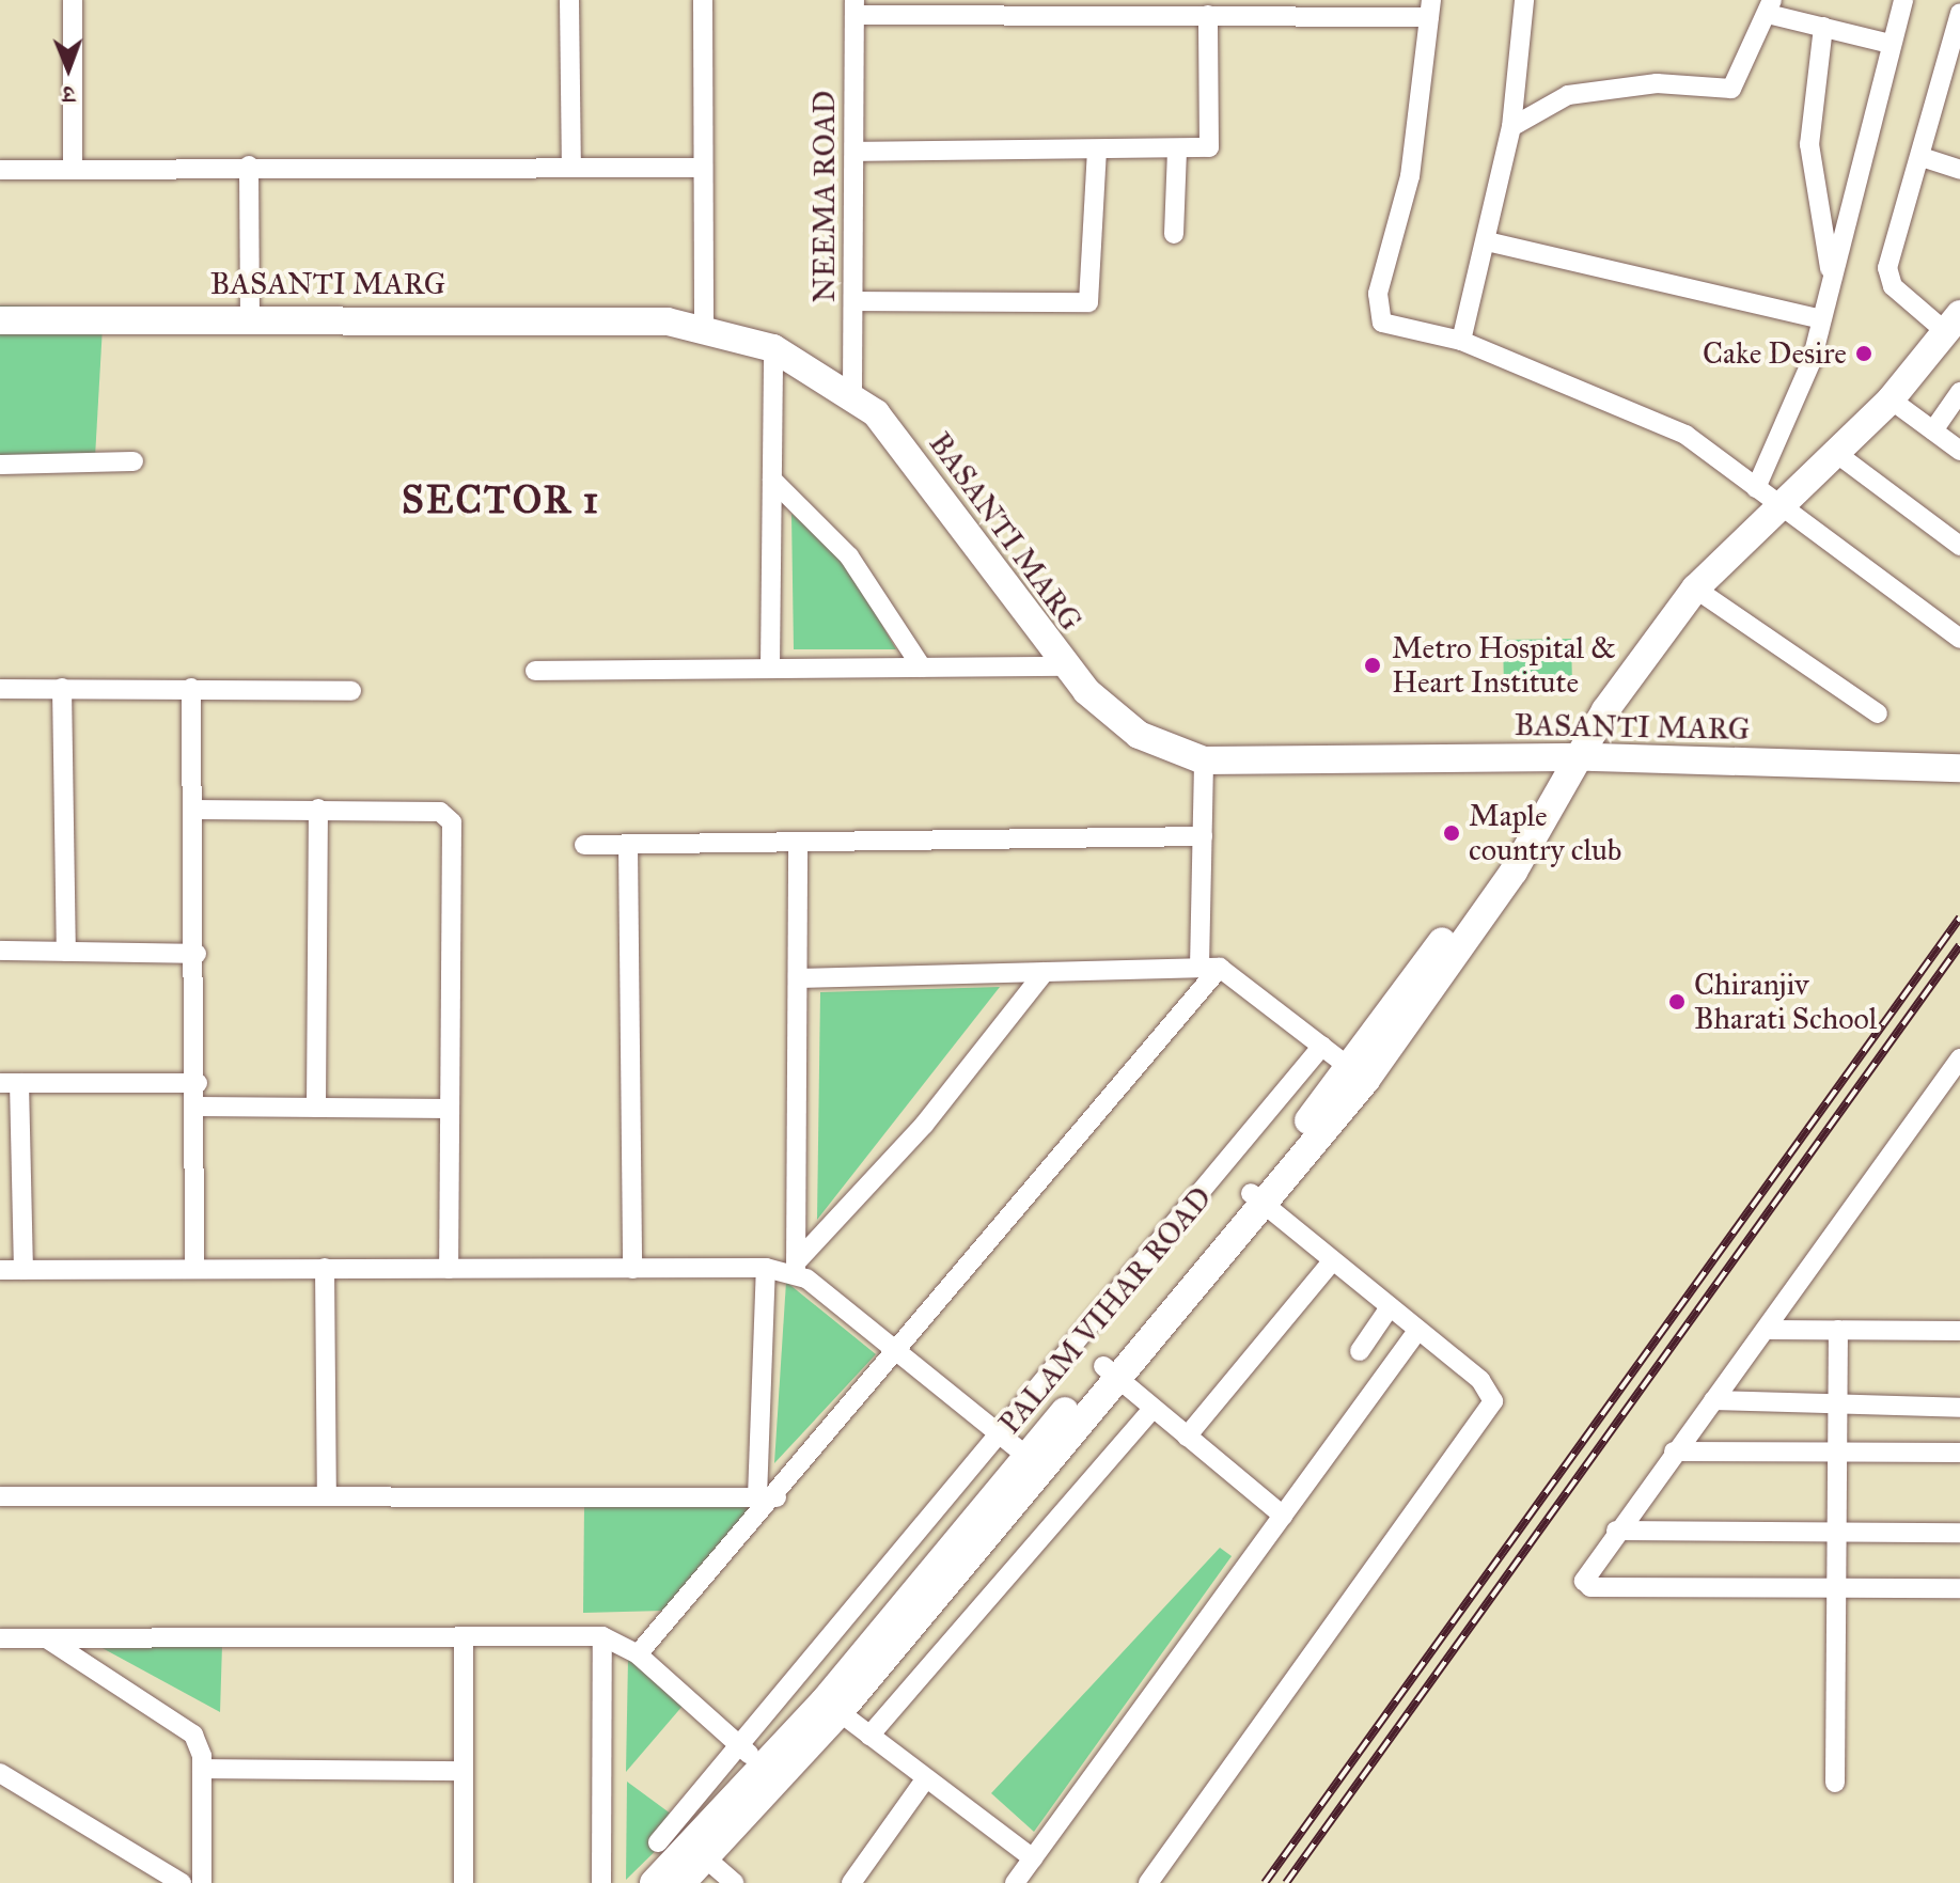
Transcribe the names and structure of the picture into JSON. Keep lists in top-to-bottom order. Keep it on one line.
{"streets":{"street":["NEEMA ROAD","BASANTI MARG","PALAM VIHAR ROAD"]},"crossings":[["NEEMA ROAD","BASANTI MARG"],["BASANTI MARG","PALAM VIHAR ROAD"]],"districts":["SECTOR 1"],"places":["Cake Desire","Metro Hospital & Heart Institute","Maple country club","Chiranjiv Bharati School"],"north":"bottom"}
